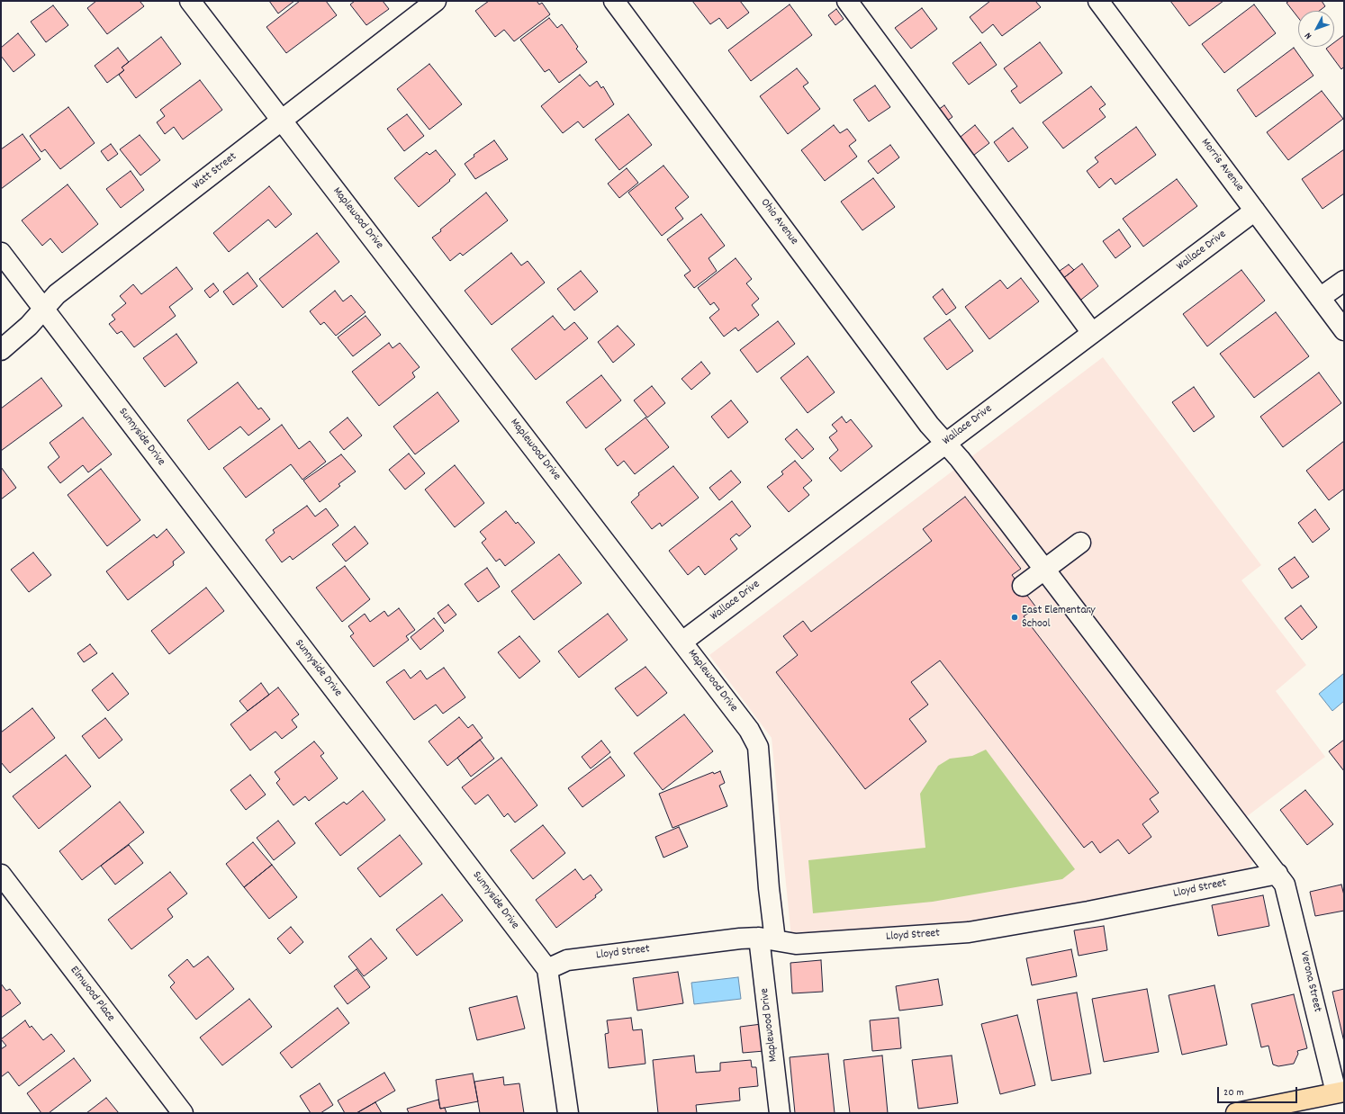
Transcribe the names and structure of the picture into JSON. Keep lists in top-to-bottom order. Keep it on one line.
{"streets":{"street":["Morris Avenue","Watt Street","Maplewood Drive","Ohio Avenue","Wallace Drive","Sunnyside Drive","Lloyd Street","Verona Street","Elmwood Place"]},"crossings":[["Morris Avenue","Wallace Drive"],["Watt Street","Maplewood Drive"],["Watt Street","Sunnyside Drive"],["Maplewood Drive","Wallace Drive"],["Maplewood Drive","Lloyd Street"],["Ohio Avenue","Wallace Drive"],["Ohio Avenue","Verona Street"],["Sunnyside Drive","Lloyd Street"],["Lloyd Street","Verona Street"]],"places":["East Elementary School"],"scale_bar":"20 m","north":"bottom left"}
